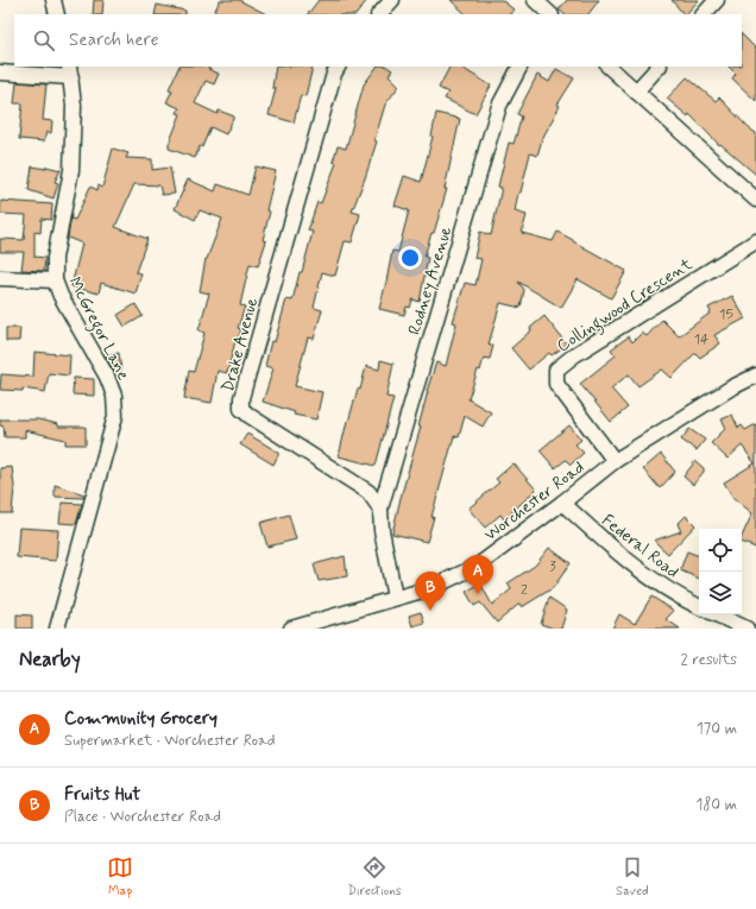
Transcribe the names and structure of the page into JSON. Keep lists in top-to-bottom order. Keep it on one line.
{"streets":{"street":["Rodney Avenue","Collingwood Crescent","McGregor Lane","Drake Avenue","Worchester Road","Federal Road"]},"crossings":[["Rodney Avenue","Drake Avenue"],["Collingwood Crescent","Worchester Road"],["Worchester Road","Federal Road"]],"house_numbers":["15","14","3","2"],"page":{"search":"Search here","pins":["A","B"],"heading":["Nearby","2 results"],"list":[{"mark":"A","name":"Community Grocery","note":"Supermarket · Worchester Road","value":"170 m"},{"mark":"B","name":"Fruits Hut","note":"Place · Worchester Road","value":"180 m"}],"nav":["Map","Directions","Saved"]}}
